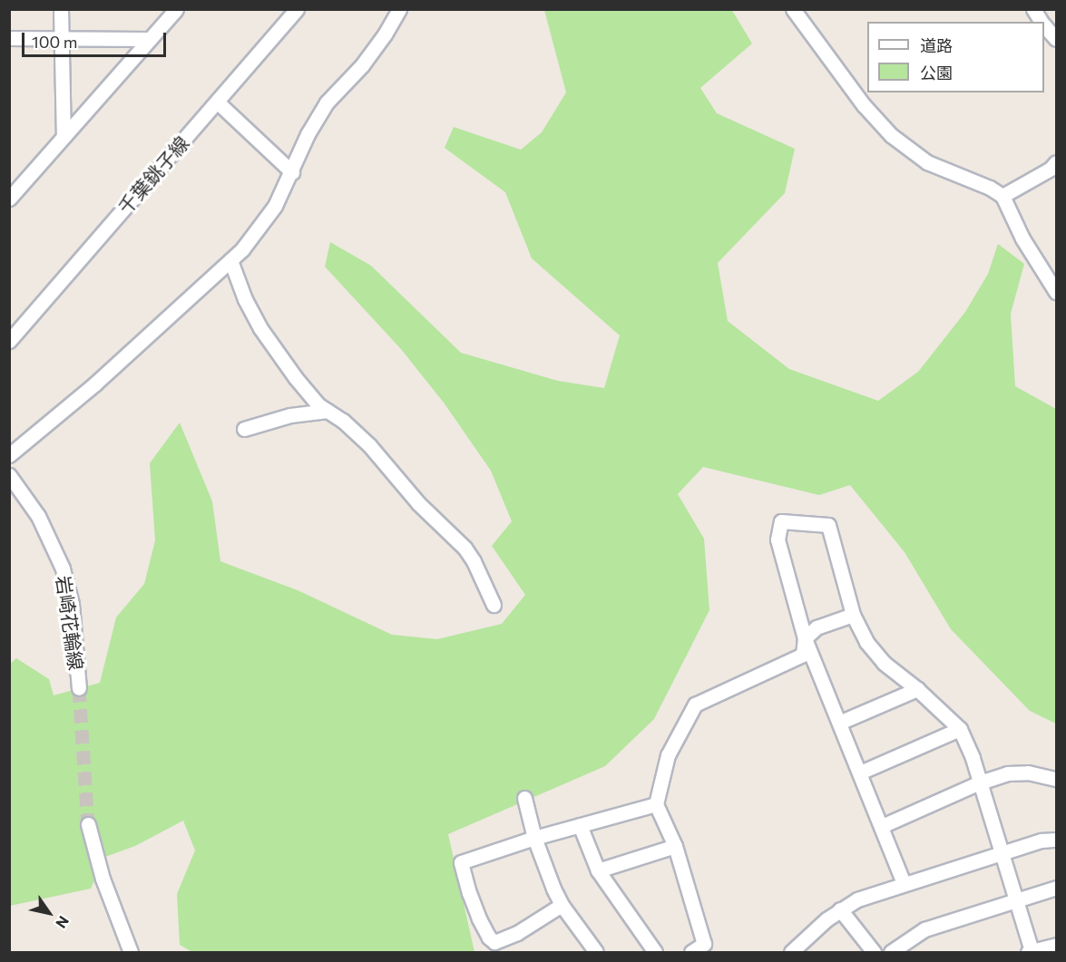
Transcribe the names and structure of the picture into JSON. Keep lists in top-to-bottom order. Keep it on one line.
{"streets":{"street":["千葉銚子線","岩崎花輪線"]},"legend":["道路","公園"],"scale_bar":"100 m","north":"bottom right"}
